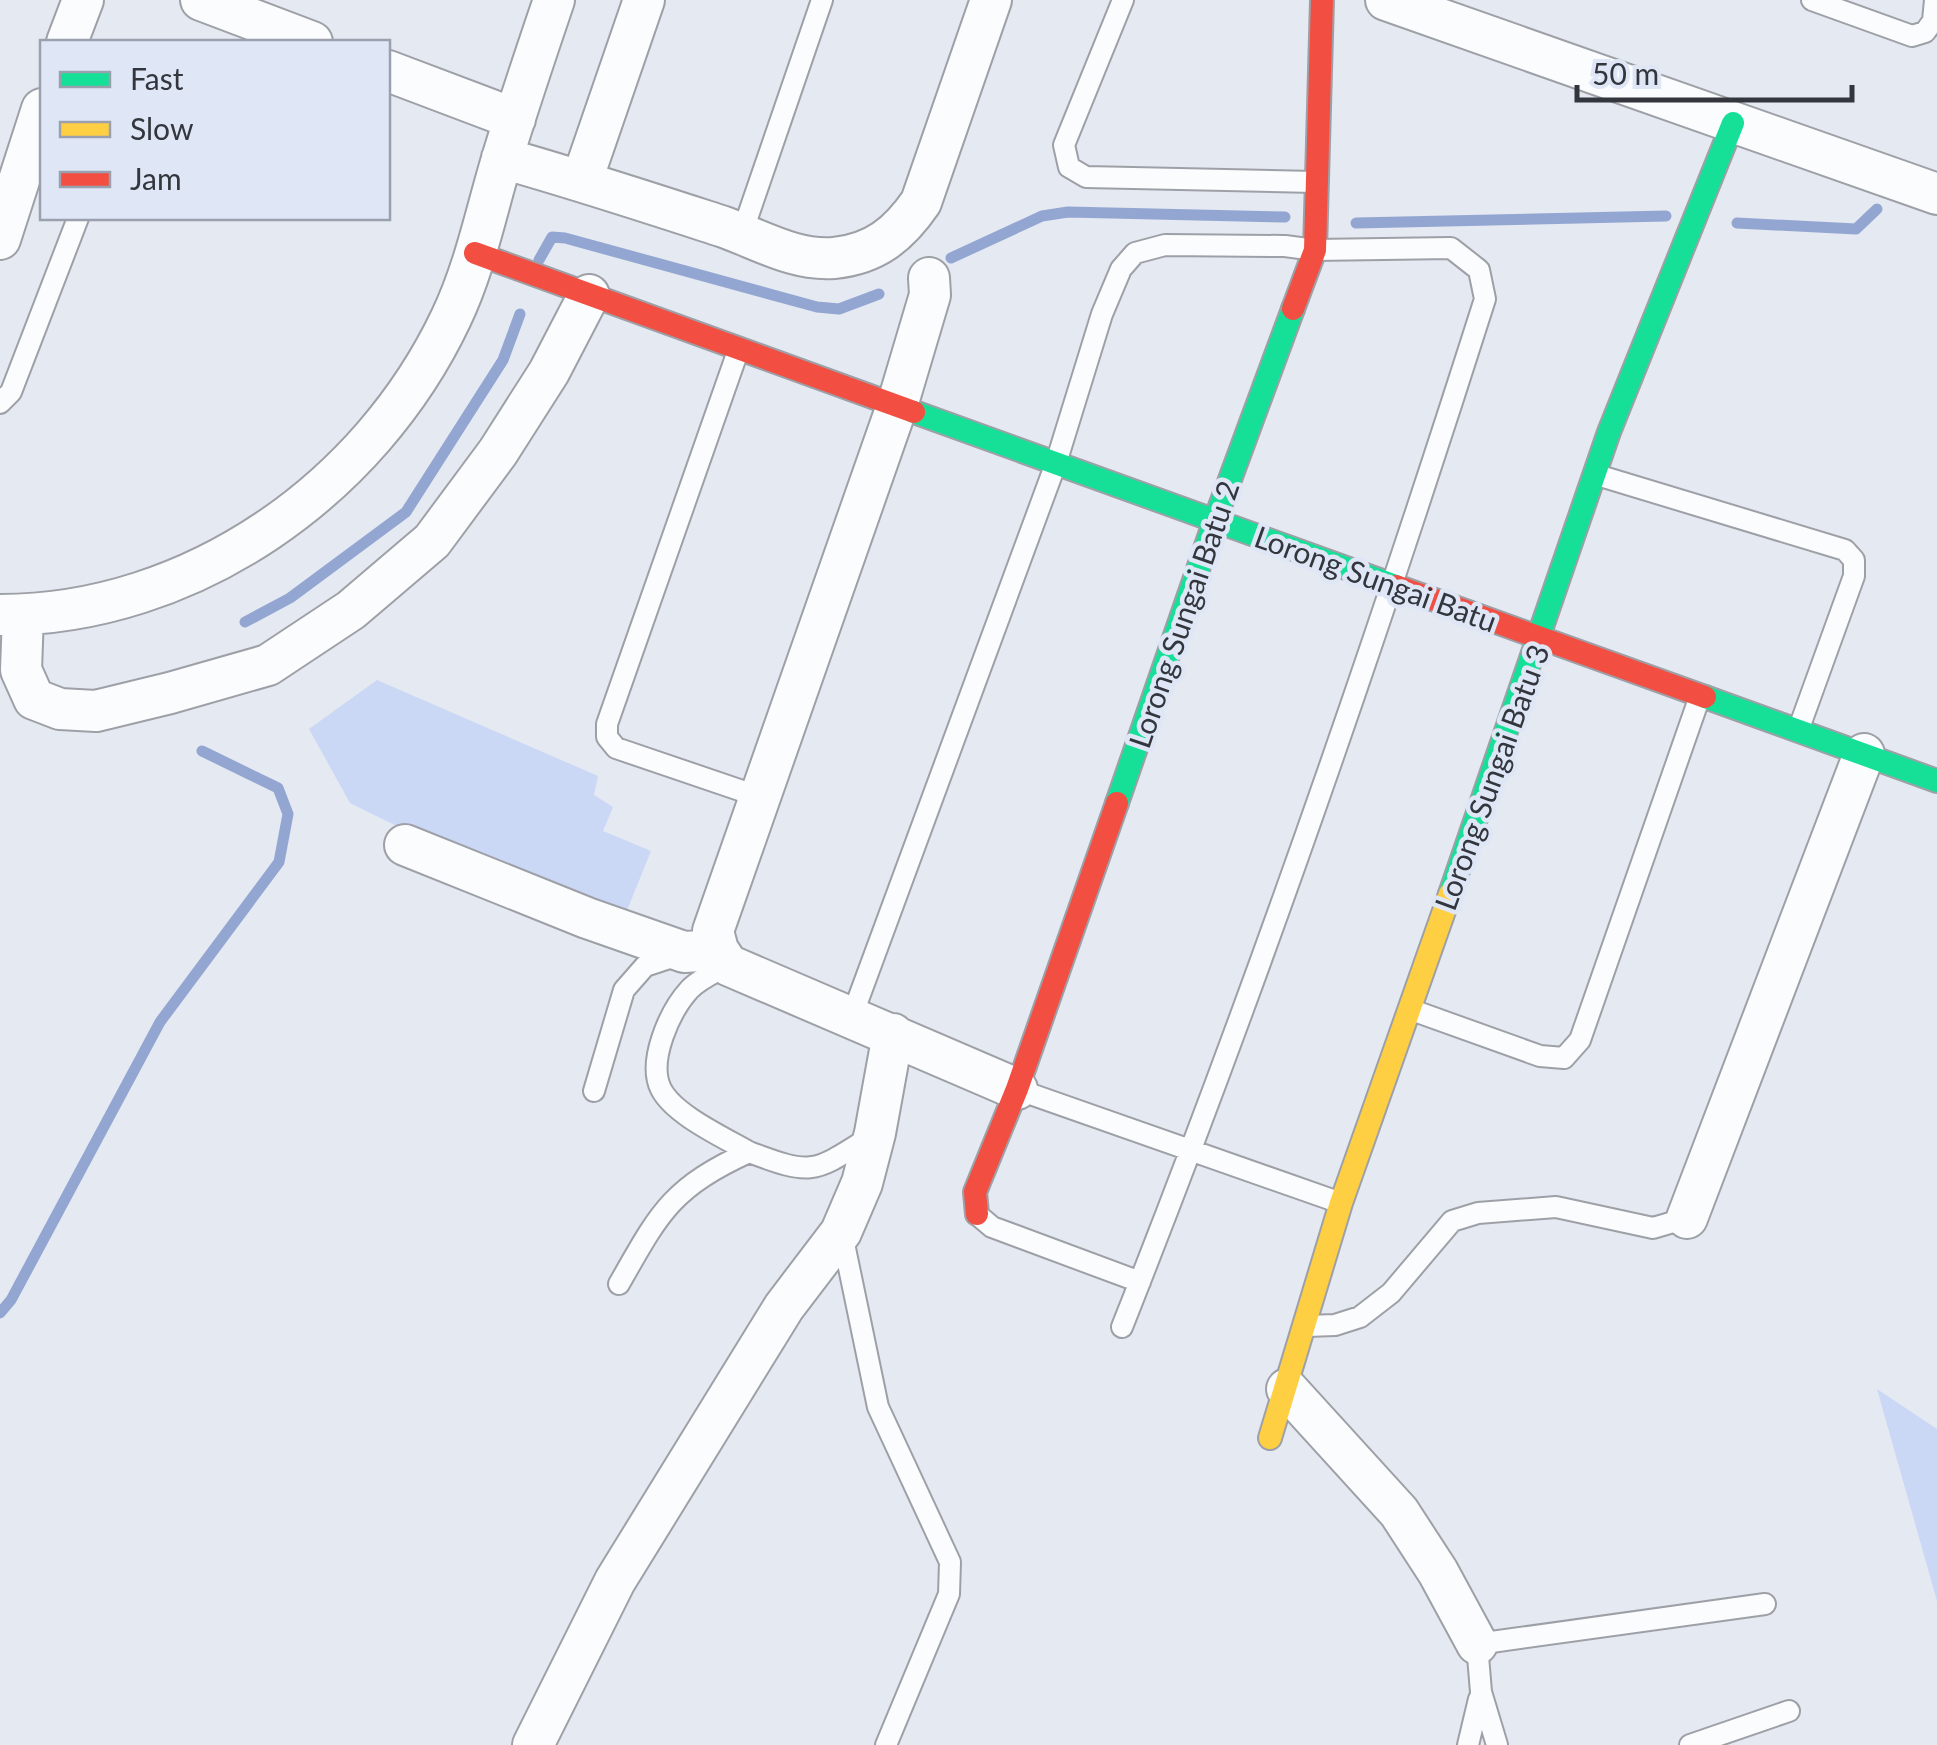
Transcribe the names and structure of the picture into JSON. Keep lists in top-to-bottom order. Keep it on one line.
{"streets":{"street":["Lorong Sungai Batu","Lorong Sungai Batu 2","Lorong Sungai Batu 3"]},"crossings":[["Lorong Sungai Batu","Lorong Sungai Batu 2"],["Lorong Sungai Batu","Lorong Sungai Batu 3"]],"legend":["Fast","Slow","Jam"],"scale_bar":"50 m"}
